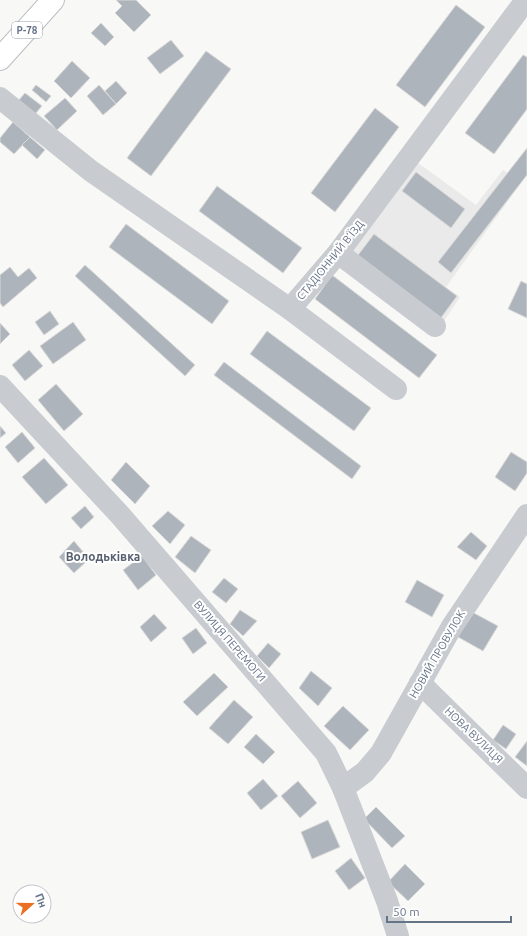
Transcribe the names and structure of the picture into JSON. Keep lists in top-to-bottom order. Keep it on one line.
{"streets":{"main road":["Р-78"],"street":["СТАДІОННИЙ В’ЇЗД","ВУЛИЦЯ ПЕРЕМОГИ","НОВИЙ ПРОВУЛОК","НОВА ВУЛИЦЯ"]},"crossings":[["ВУЛИЦЯ ПЕРЕМОГИ","НОВИЙ ПРОВУЛОК"],["НОВИЙ ПРОВУЛОК","НОВА ВУЛИЦЯ"]],"districts":["Володьківка"],"scale_bar":"50 m","north":"right"}
